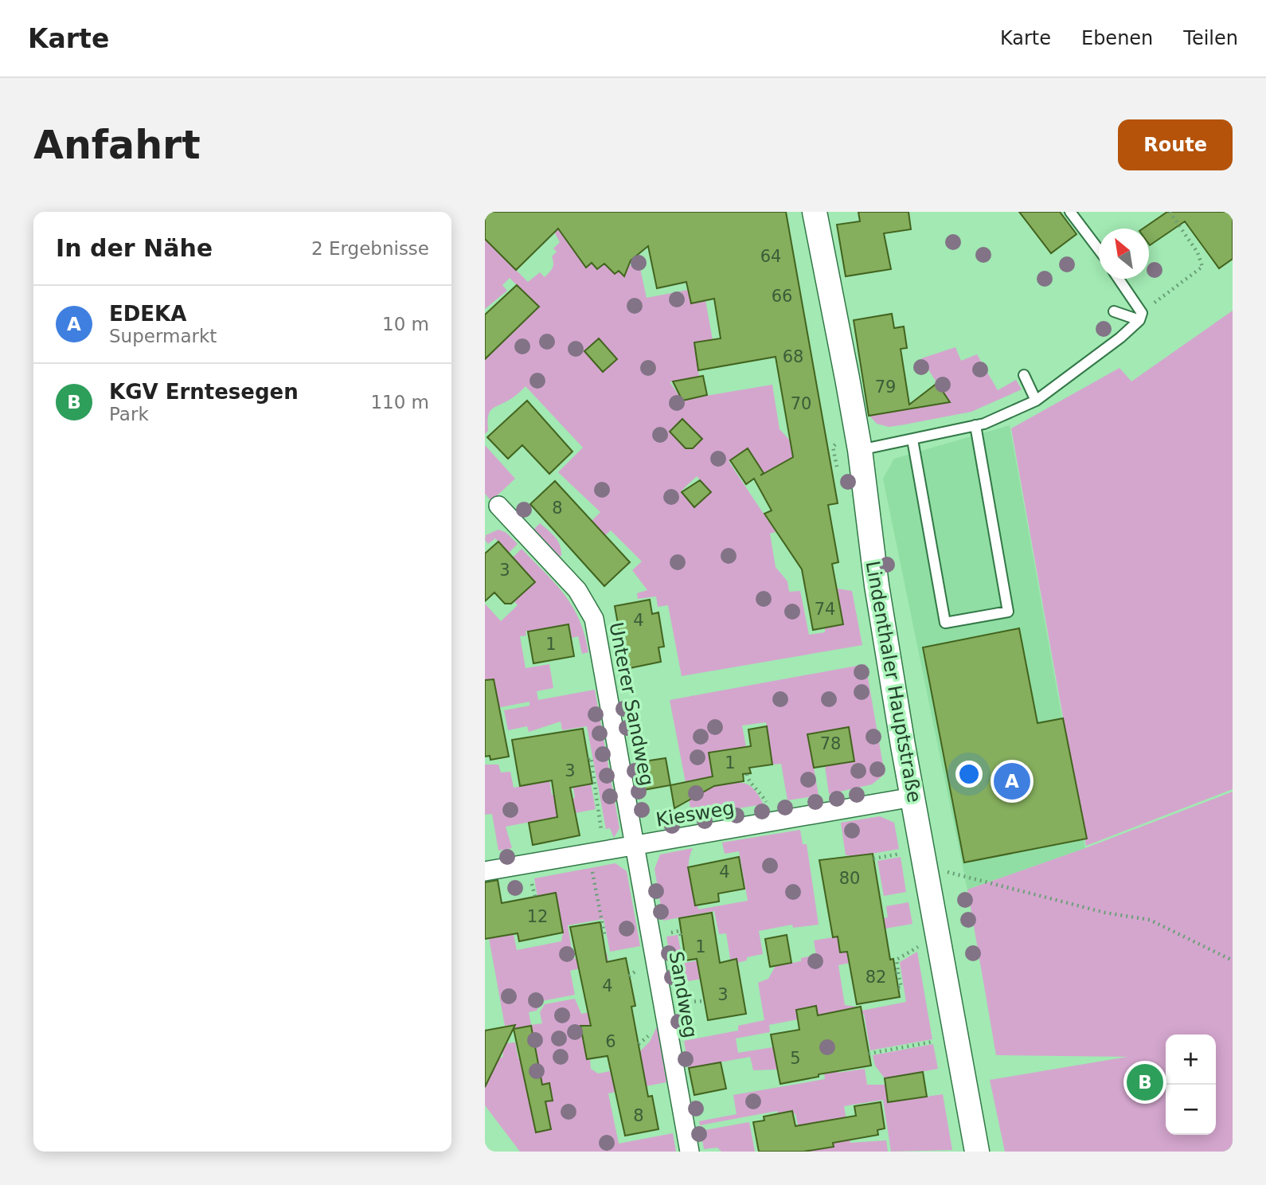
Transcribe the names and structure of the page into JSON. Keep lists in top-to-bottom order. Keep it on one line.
{"streets":{"street":["Lindenthaler Hauptstraße","Unterer Sandweg","Kiesweg","Sandweg"]},"crossings":[["Lindenthaler Hauptstraße","Kiesweg"],["Unterer Sandweg","Kiesweg"],["Unterer Sandweg","Sandweg"],["Kiesweg","Sandweg"]],"house_numbers":["64","66","68","79","70","8","3","74","4","1","78","1","3","4","80","12","1","82","4","3","6","5","8"],"north":"top left","page":{"header":"Karte","nav":["Karte","Ebenen","Teilen"],"buttons":"Route","title":"Anfahrt","heading":["In der Nähe","2 Ergebnisse"],"list":[{"mark":"A","name":"EDEKA","note":"Supermarkt","value":"10 m"},{"mark":"B","name":"KGV Erntesegen","note":"Park","value":"110 m"}],"pins":["A","B"],"map_buttons":["+","−"]}}
